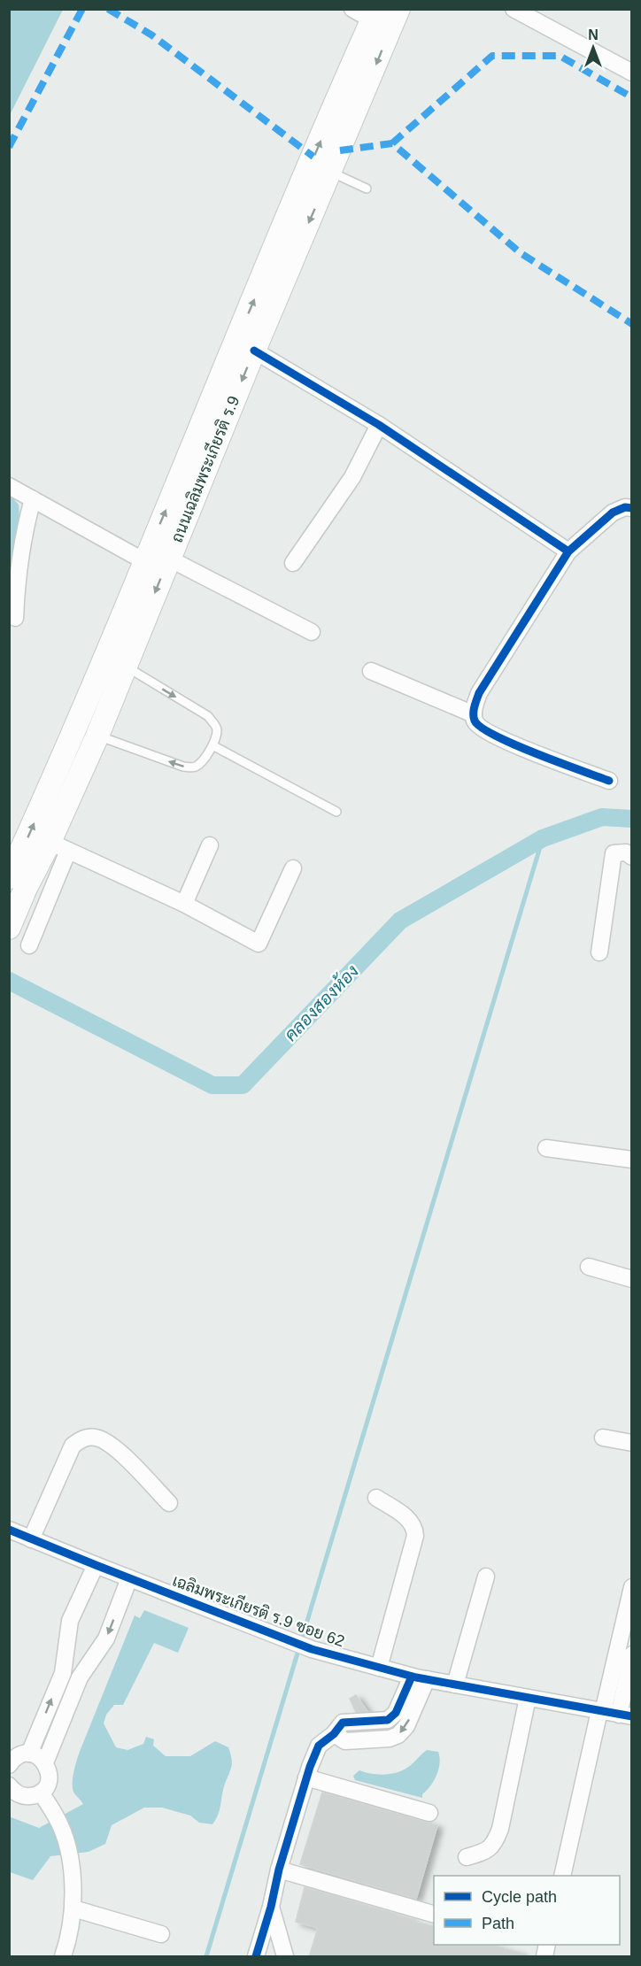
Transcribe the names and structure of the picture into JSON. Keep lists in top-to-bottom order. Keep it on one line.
{"streets":{"main road":["ถนนเฉลิมพระเกียรติ ร.9"],"street":["เฉลิมพระเกียรติ ร.9 ซอย 62"]},"water":["คลองสองห้อง"],"legend":["Cycle path","Path"],"north":"top"}
